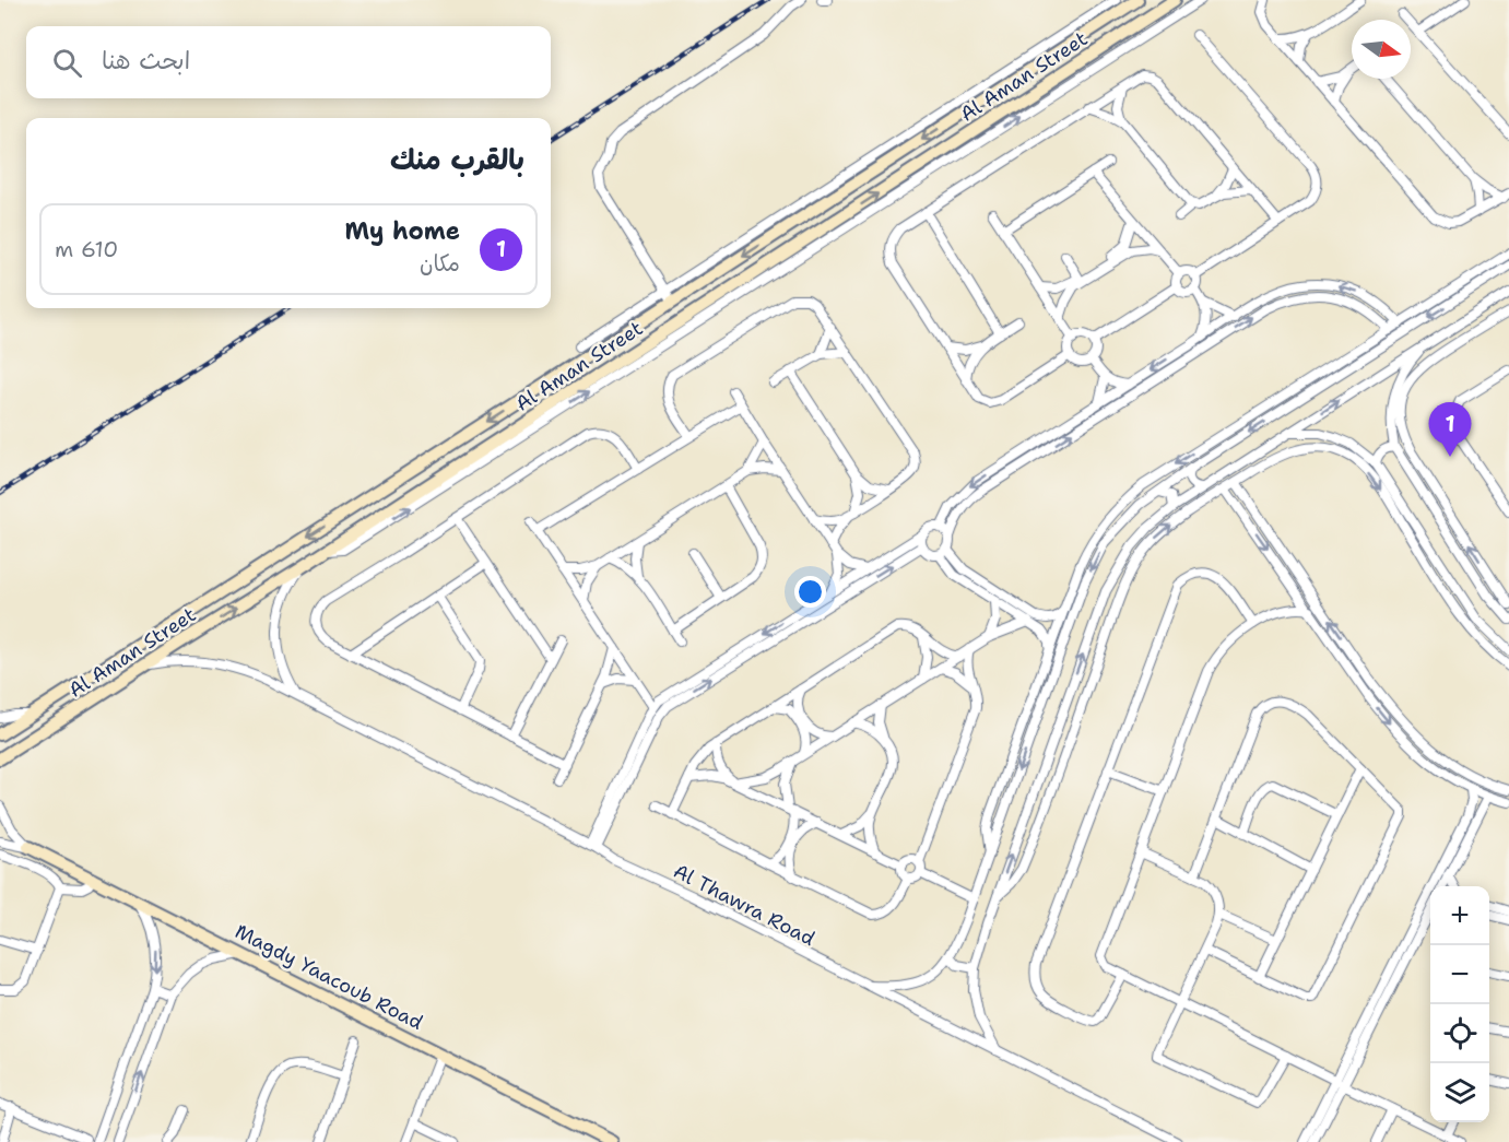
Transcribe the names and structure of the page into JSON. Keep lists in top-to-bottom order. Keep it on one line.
{"streets":{"street":["Al Aman Street","Al Thawra Road","Magdy Yaacoub Road"]},"crossings":[["Al Aman Street","Al Thawra Road"]],"north":"right","page":{"search":"ابحث هنا","heading":"بالقرب منك","list":[{"mark":"1","name":"My home","note":"مكان","value":"610 m"}],"pins":"1","map_buttons":["+","−"]}}
